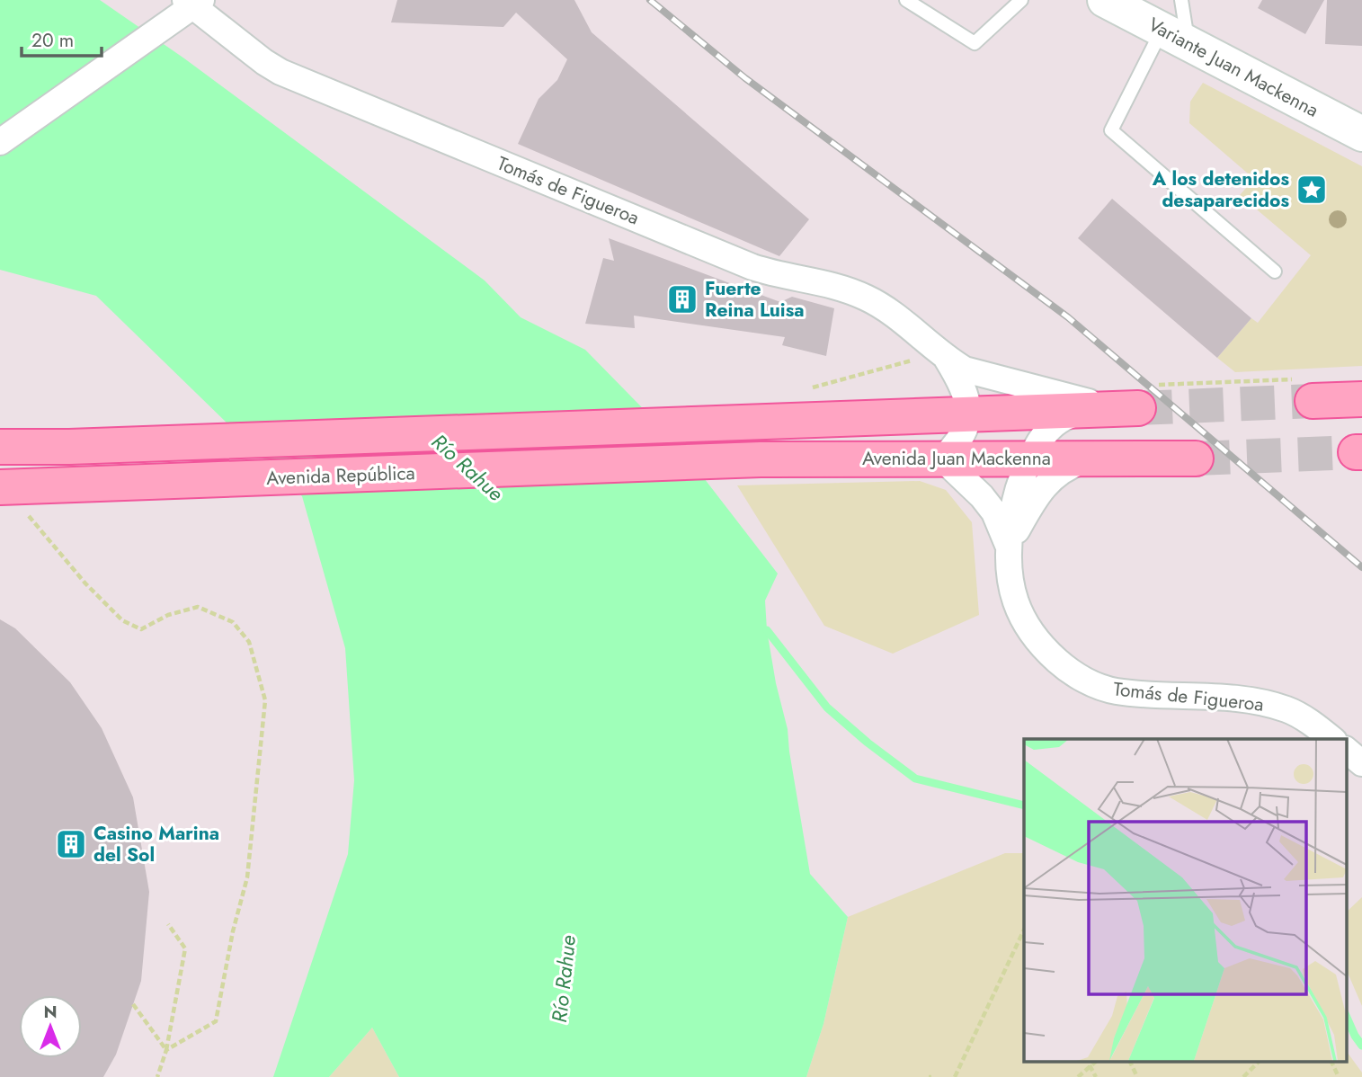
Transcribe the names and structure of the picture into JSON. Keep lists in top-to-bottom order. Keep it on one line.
{"streets":{"main road":["Variante Juan Mackenna","Avenida Juan Mackenna","Avenida República"],"street":["Tomás de Figueroa"]},"crossings":[["Tomás de Figueroa","Avenida Juan Mackenna"],["Tomás de Figueroa","Avenida República"],["Avenida Juan Mackenna","Avenida República"]],"water":["Río Rahue"],"places":{"place":["A los detenidos desaparecidos"],"building":["Fuerte Reina Luisa","Casino Marina del Sol"]},"scale_bar":"20 m","north":"top"}
